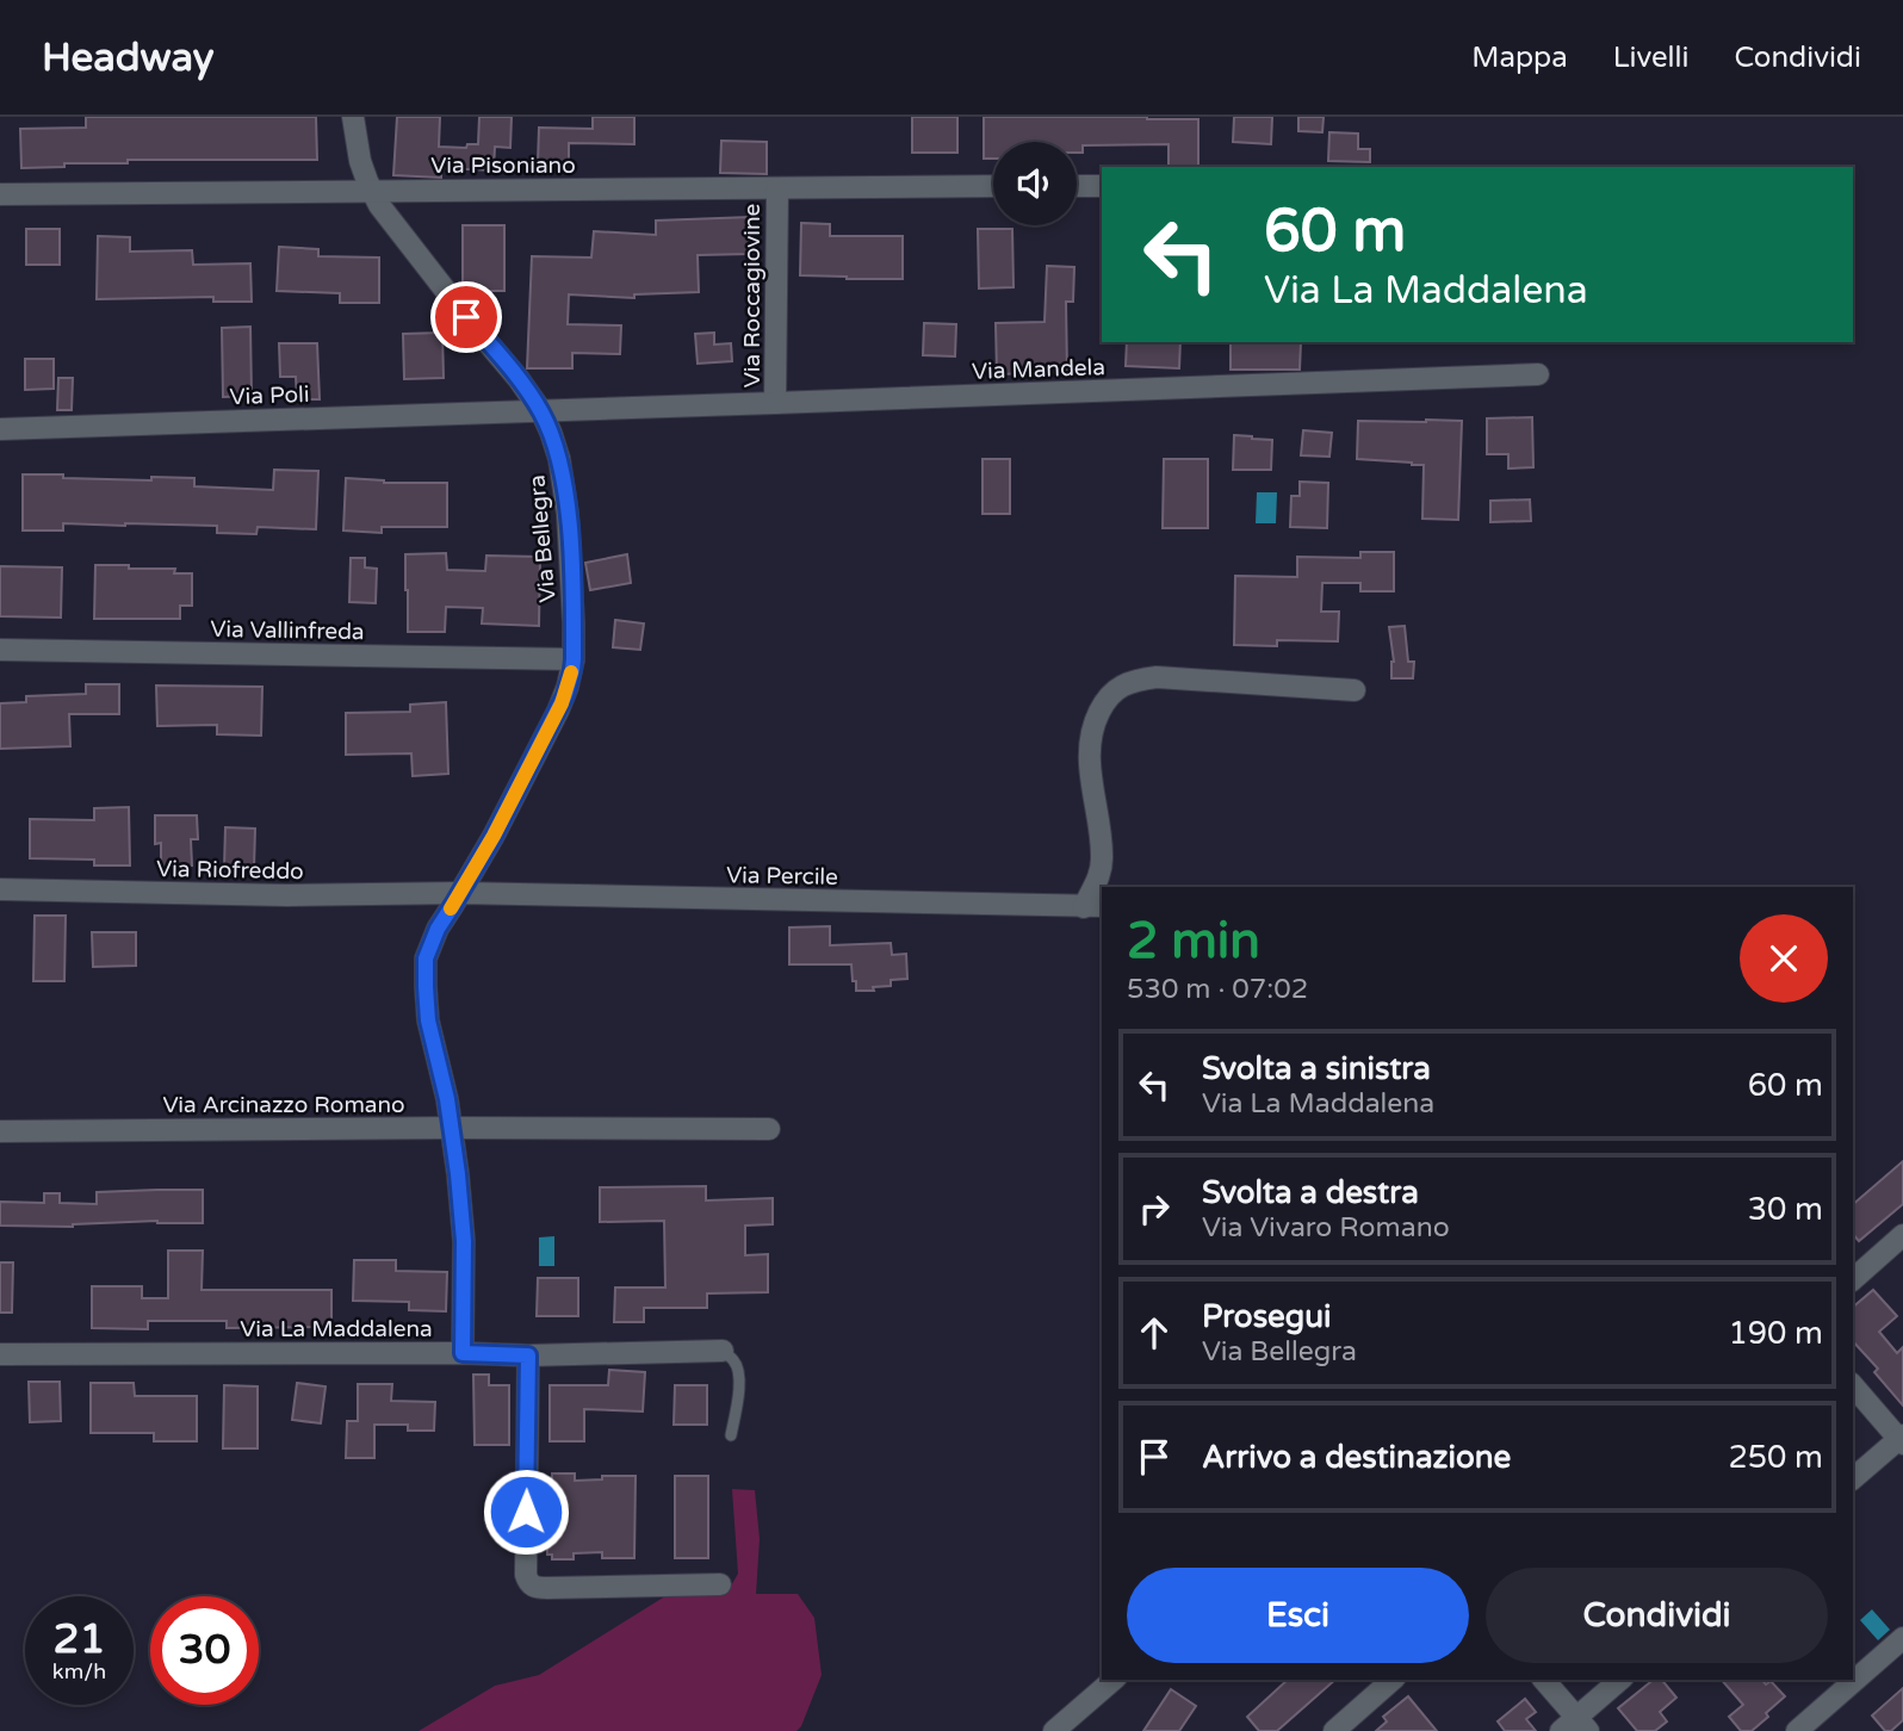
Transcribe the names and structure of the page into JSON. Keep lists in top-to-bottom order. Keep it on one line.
{"streets":{"street":["Via Pisoniano","Via Roccagiovine","Via Mandela","Via Poli","Via Bellegra","Via Vallinfreda","Via Riofreddo","Via Percile","Via Arcinazzo Romano","Via La Maddalena"]},"crossings":[["Via Pisoniano","Via Roccagiovine"],["Via Pisoniano","Via Bellegra"],["Via Roccagiovine","Via Mandela"],["Via Mandela","Via Poli"],["Via Mandela","Via Bellegra"],["Via Poli","Via Bellegra"],["Via Bellegra","Via Vallinfreda"],["Via Bellegra","Via Riofreddo"],["Via Bellegra","Via Percile"],["Via Bellegra","Via Arcinazzo Romano"],["Via Bellegra","Via La Maddalena"],["Via Riofreddo","Via Percile"]],"page":{"header":"Headway","nav":["Mappa","Livelli","Condividi"],"turn":["60 m","Via La Maddalena"],"heading":["2 min","530 m · 07:02"],"list":[{"name":"Svolta a sinistra","note":"Via La Maddalena","value":"60 m"},{"name":"Svolta a destra","note":"Via Vivaro Romano","value":"30 m"},{"name":"Prosegui","note":"Via Bellegra","value":"190 m"},{"name":"Arrivo a destinazione","value":"250 m"}],"buttons":["Esci","Condividi"],"speed":"21 km/h","limit":"30"}}
